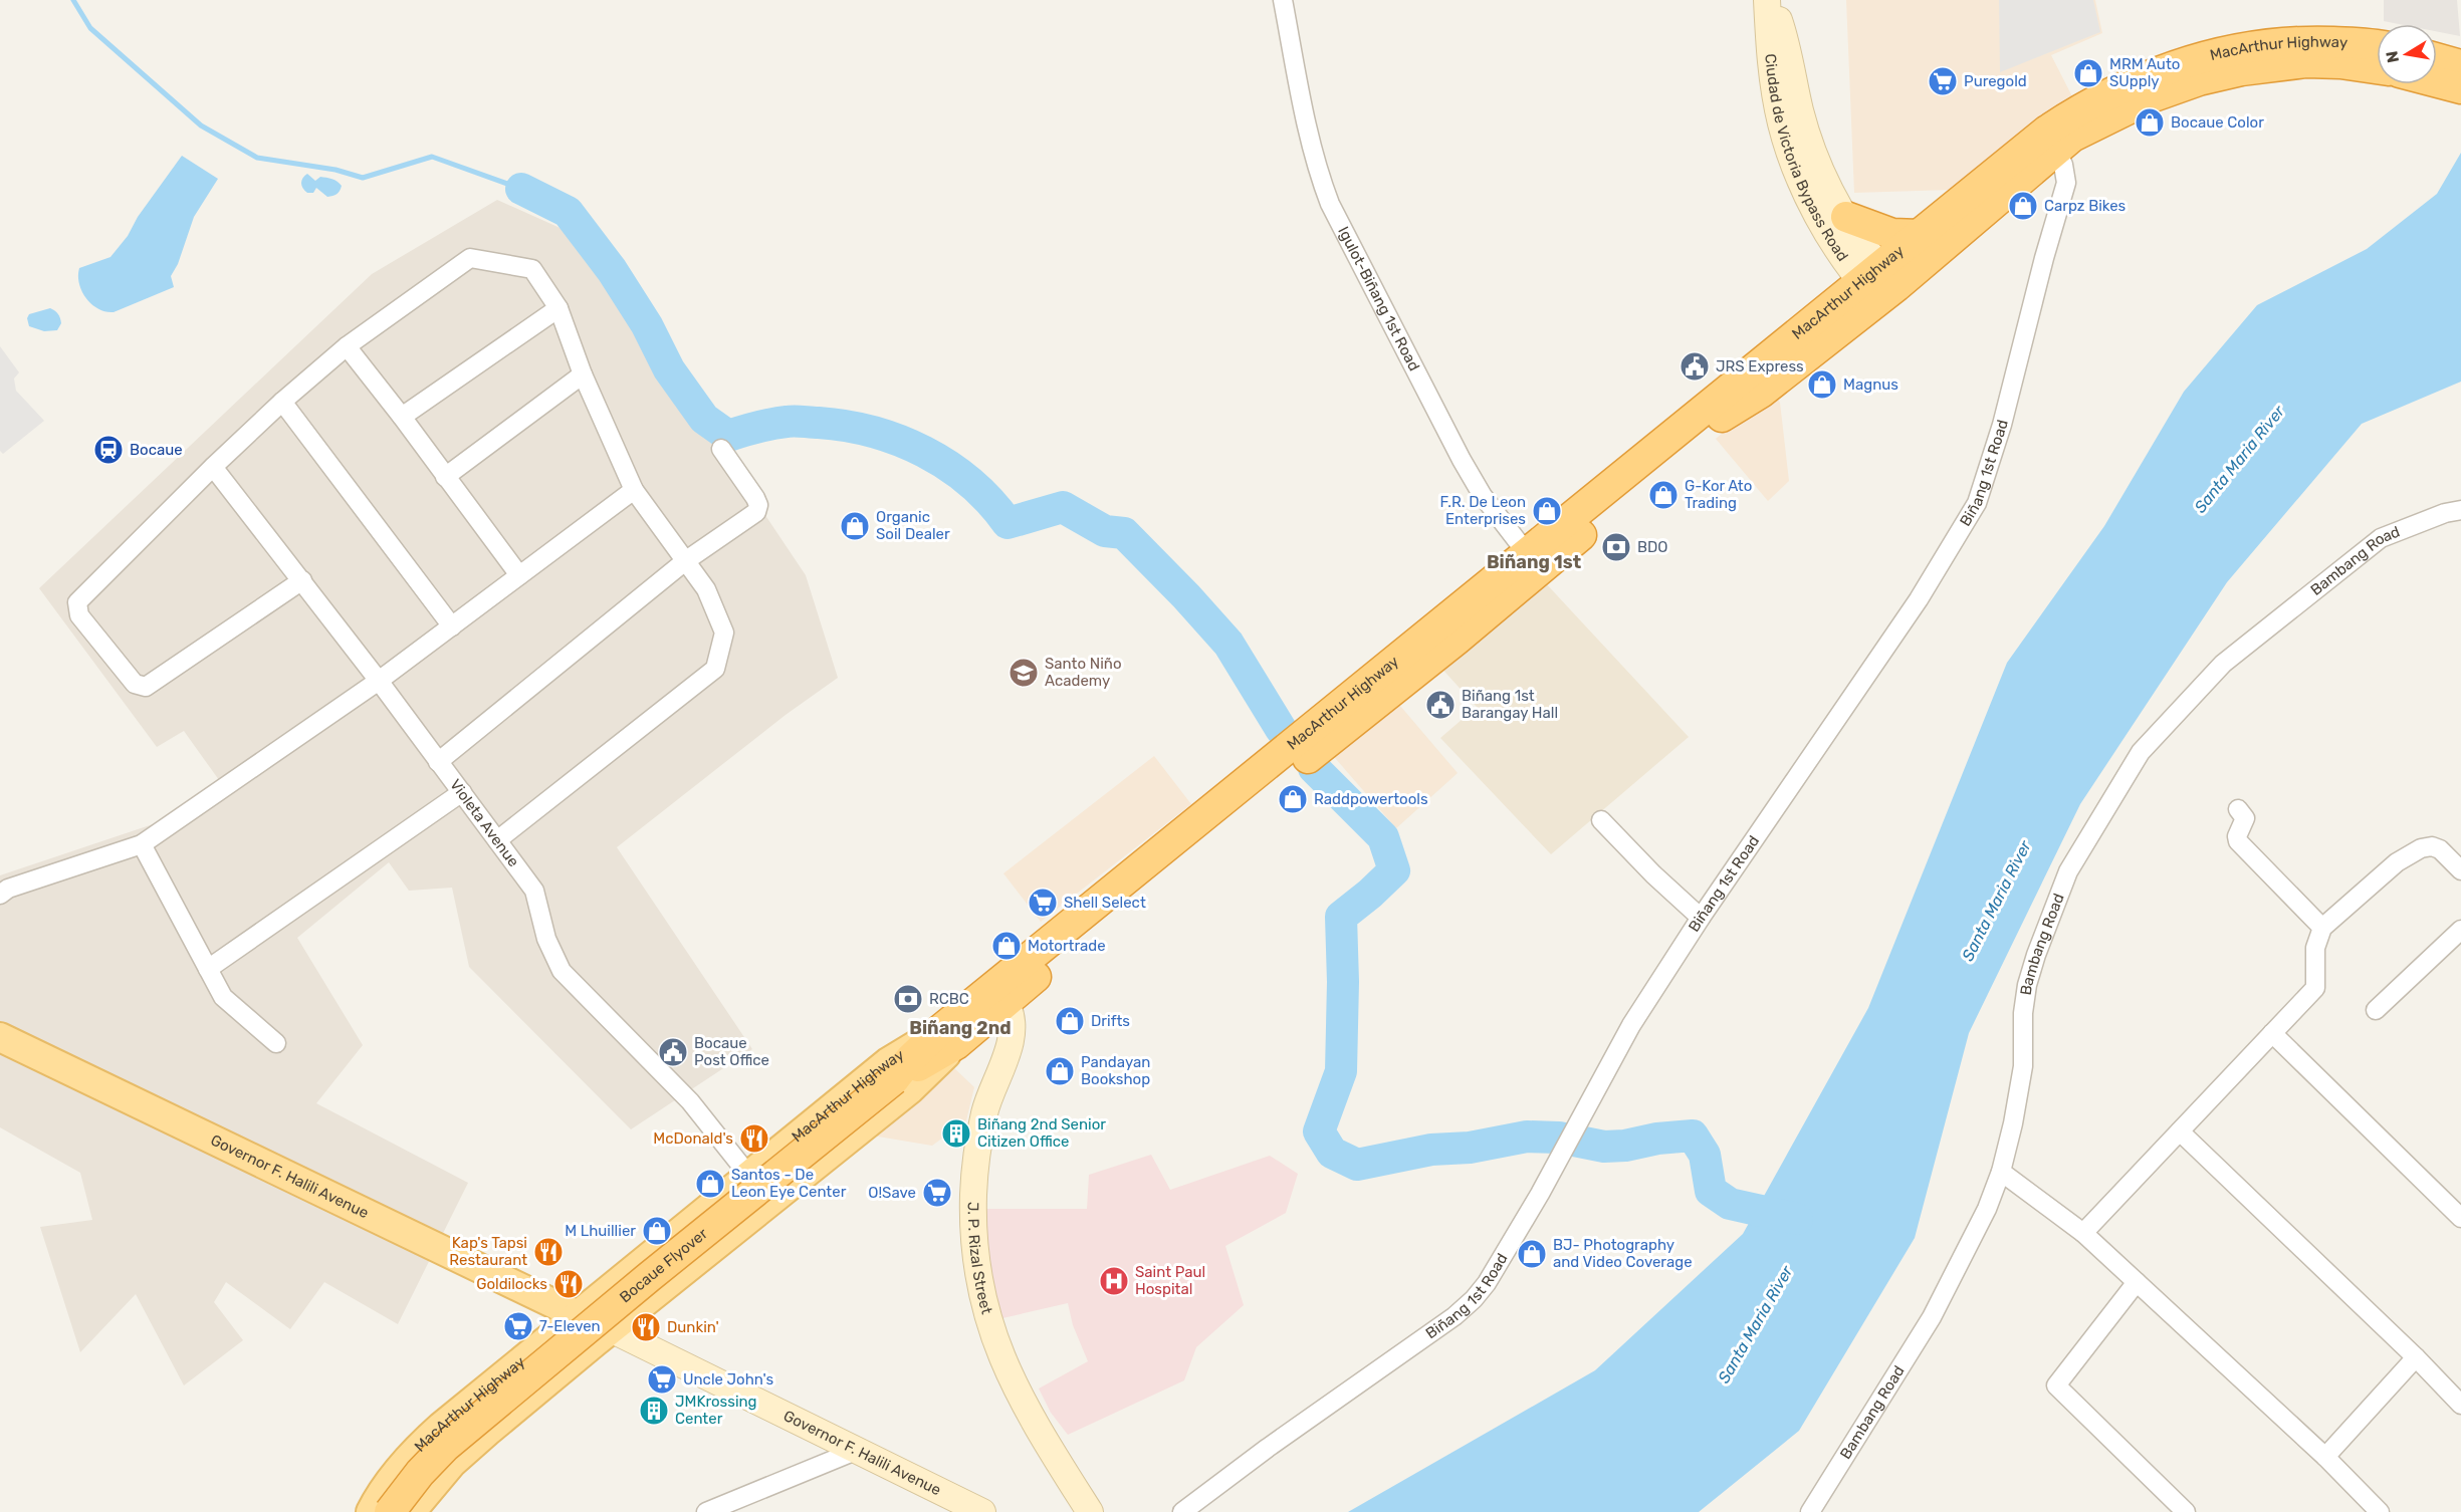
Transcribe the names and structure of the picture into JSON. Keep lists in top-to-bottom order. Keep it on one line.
{"streets":{"highway":["MacArthur Highway","Bocaue Flyover"],"main road":["Ciudad de Victoria Bypass Road","Governor F. Halili Avenue","J. P. Rizal Street"],"street":["Igulot-Biñang 1st Road","Biñang 1st Road","Bambang Road","Violeta Avenue"]},"crossings":[["MacArthur Highway","Ciudad de Victoria Bypass Road"],["MacArthur Highway","Igulot-Biñang 1st Road"],["MacArthur Highway","Biñang 1st Road"],["MacArthur Highway","Violeta Avenue"],["MacArthur Highway","Governor F. Halili Avenue"],["MacArthur Highway","J. P. Rizal Street"],["MacArthur Highway","Bocaue Flyover"]],"districts":["Biñang 1st","Biñang 2nd"],"water":["Santa Maria River"],"places":{"shop":["MRM Auto SUpply","Bocaue Color","Carpz Bikes","Magnus","G-Kor Ato Trading","F.R. De Leon Enterprises","Organic Soil Dealer","Raddpowertools","Motortrade","Drifts","Pandayan Bookshop","Santos - De Leon Eye Center","M Lhuillier","BJ- Photography and Video Coverage"],"supermarket":["Puregold","Shell Select","O!Save","7-Eleven","Uncle John's"],"public building":["JRS Express","Biñang 1st Barangay Hall","Bocaue Post Office"],"station":["Bocaue"],"bank":["BDO","RCBC"],"school or university":["Santo Niño Academy"],"building":["Biñang 2nd Senior Citizen Office","JMKrossing Center"],"restaurant":["McDonald's","Kap's Tapsi Restaurant","Goldilocks","Dunkin'"],"hospital":["Saint Paul Hospital"]},"north":"left"}
